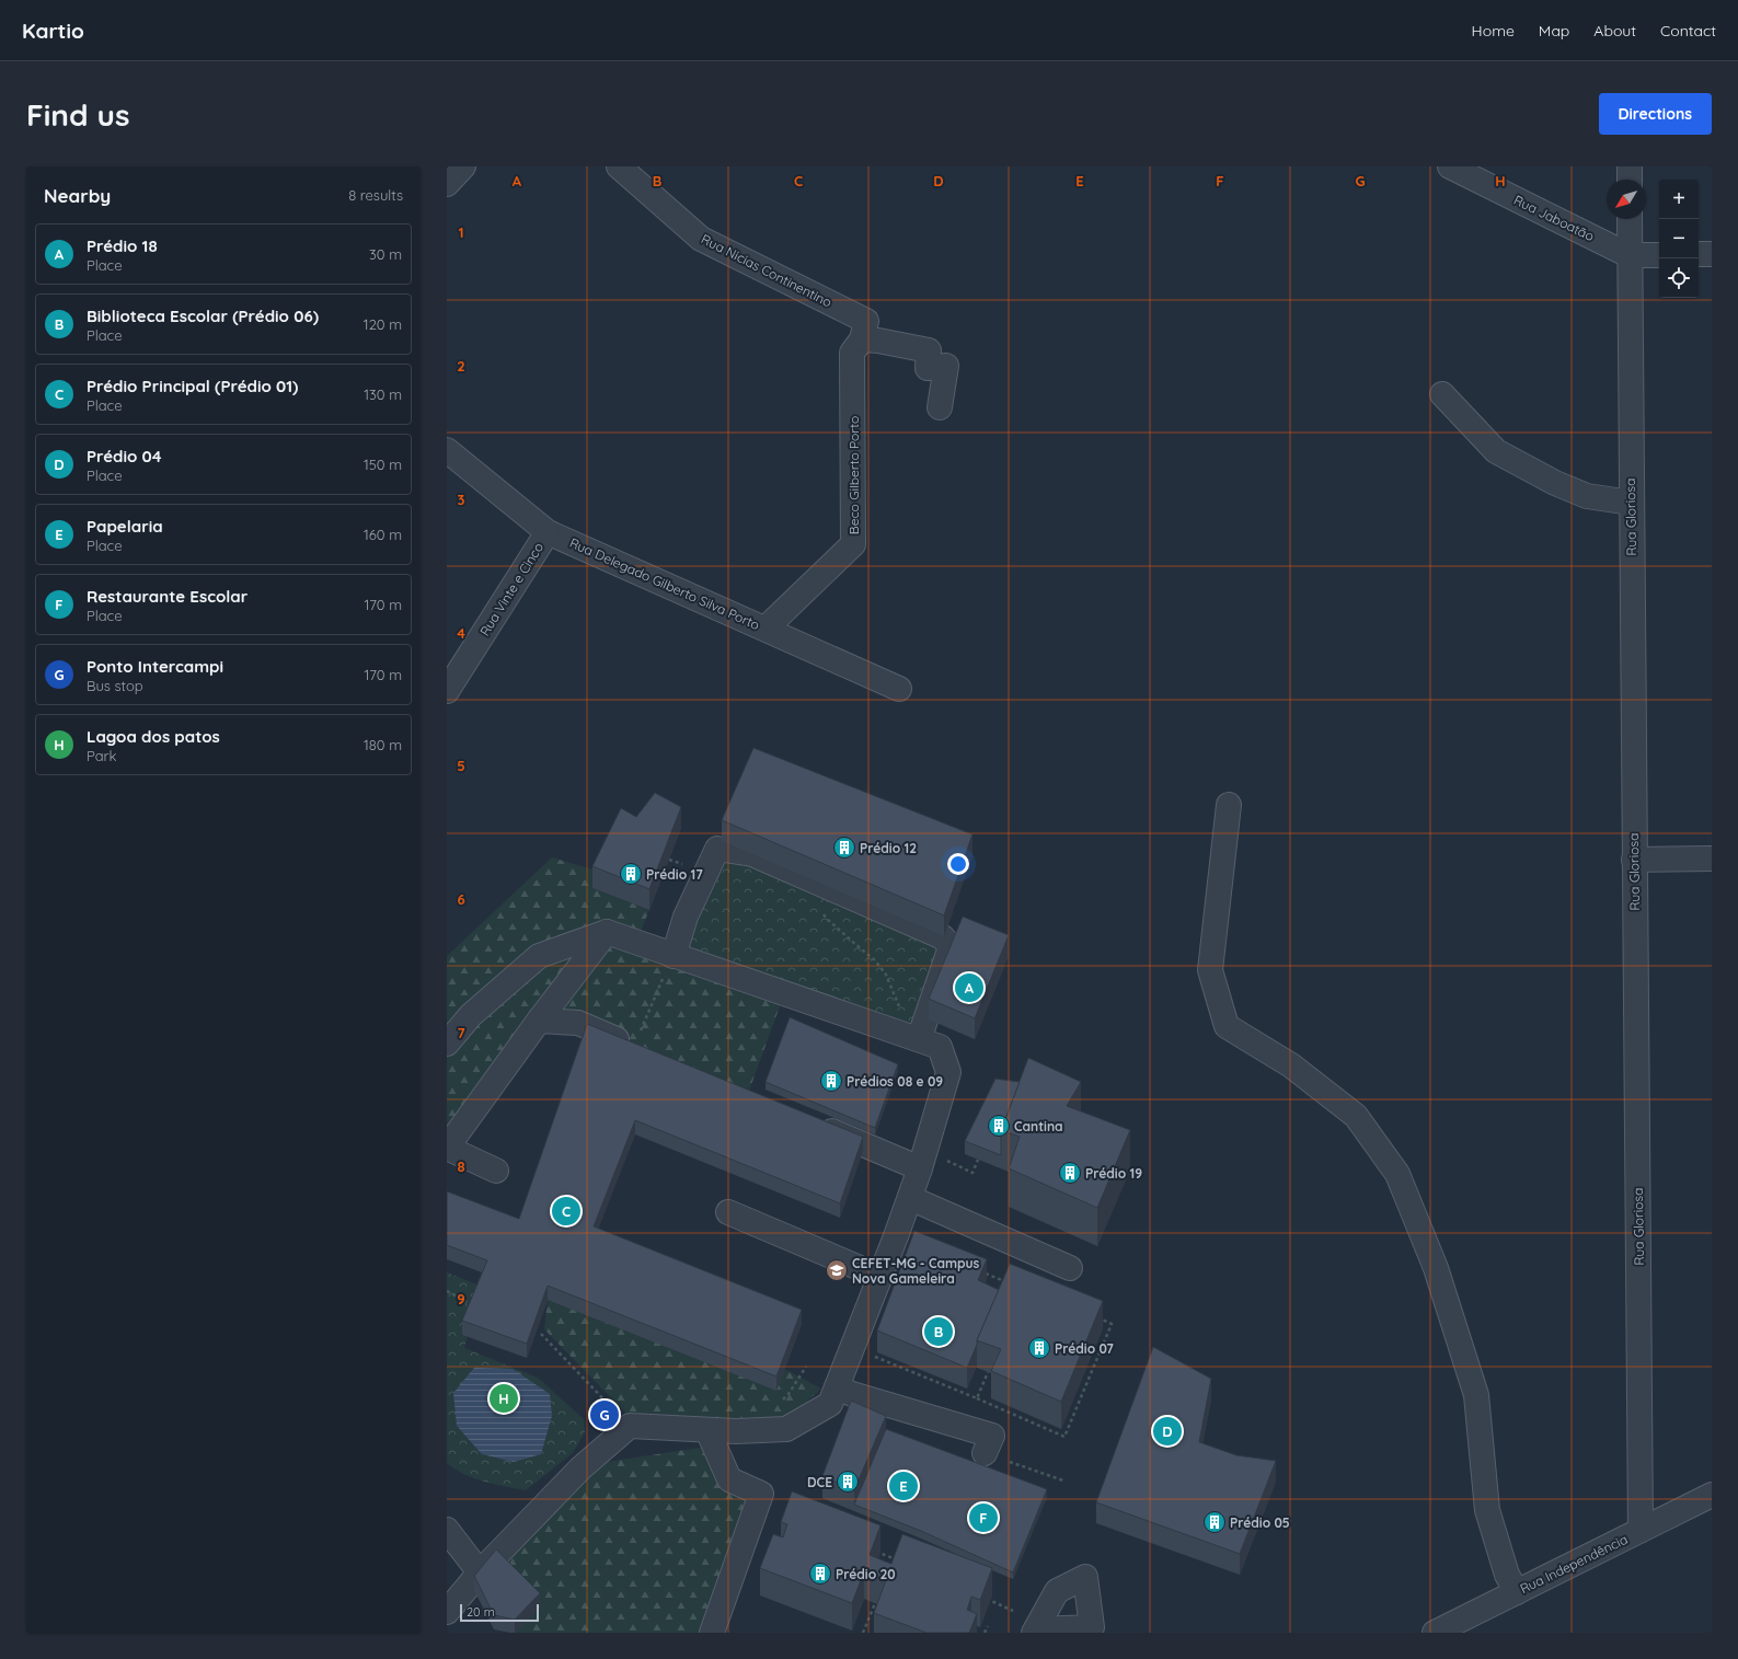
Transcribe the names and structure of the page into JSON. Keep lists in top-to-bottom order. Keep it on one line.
{"streets":{"street":["Rua Jaboatão","Rua Nicias Continentino","Beco Gilberto Porto","Rua Gloriosa","Rua Delegado Gilberto Silva Porto","Rua Vinte e Cinco","Rua Independência"]},"crossings":[["Rua Jaboatão","Rua Gloriosa"],["Rua Nicias Continentino","Beco Gilberto Porto"],["Beco Gilberto Porto","Rua Delegado Gilberto Silva Porto"],["Rua Gloriosa","Rua Independência"],["Rua Delegado Gilberto Silva Porto","Rua Vinte e Cinco"]],"places":{"building":["Prédio 12","Prédio 17","Prédios 08 e 09","Cantina","Prédio 19","Prédio 07","DCE","Prédio 05","Prédio 20"],"school or university":["CEFET-MG - Campus Nova Gameleira"]},"scale_bar":"20 m","north":"bottom left","page":{"header":"Kartio","nav":["Home","Map","About","Contact"],"buttons":"Directions","title":"Find us","heading":["Nearby","8 results"],"map_buttons":["+","−"],"list":[{"mark":"A","name":"Prédio 18","note":"Place","value":"30 m"},{"mark":"B","name":"Biblioteca Escolar (Prédio 06)","note":"Place","value":"120 m"},{"mark":"C","name":"Prédio Principal (Prédio 01)","note":"Place","value":"130 m"},{"mark":"D","name":"Prédio 04","note":"Place","value":"150 m"},{"mark":"E","name":"Papelaria","note":"Place","value":"160 m"},{"mark":"F","name":"Restaurante Escolar","note":"Place","value":"170 m"},{"mark":"G","name":"Ponto Intercampi","note":"Bus stop","value":"170 m"},{"mark":"H","name":"Lagoa dos patos","note":"Park","value":"180 m"}],"pins":["A","C","B","H","G","D","E","F"],"scale":"20 m"},"grid":{"columns":["A","B","C","D","E","F","G","H"],"rows":["1","2","3","4","5","6","7","8","9"]}}
